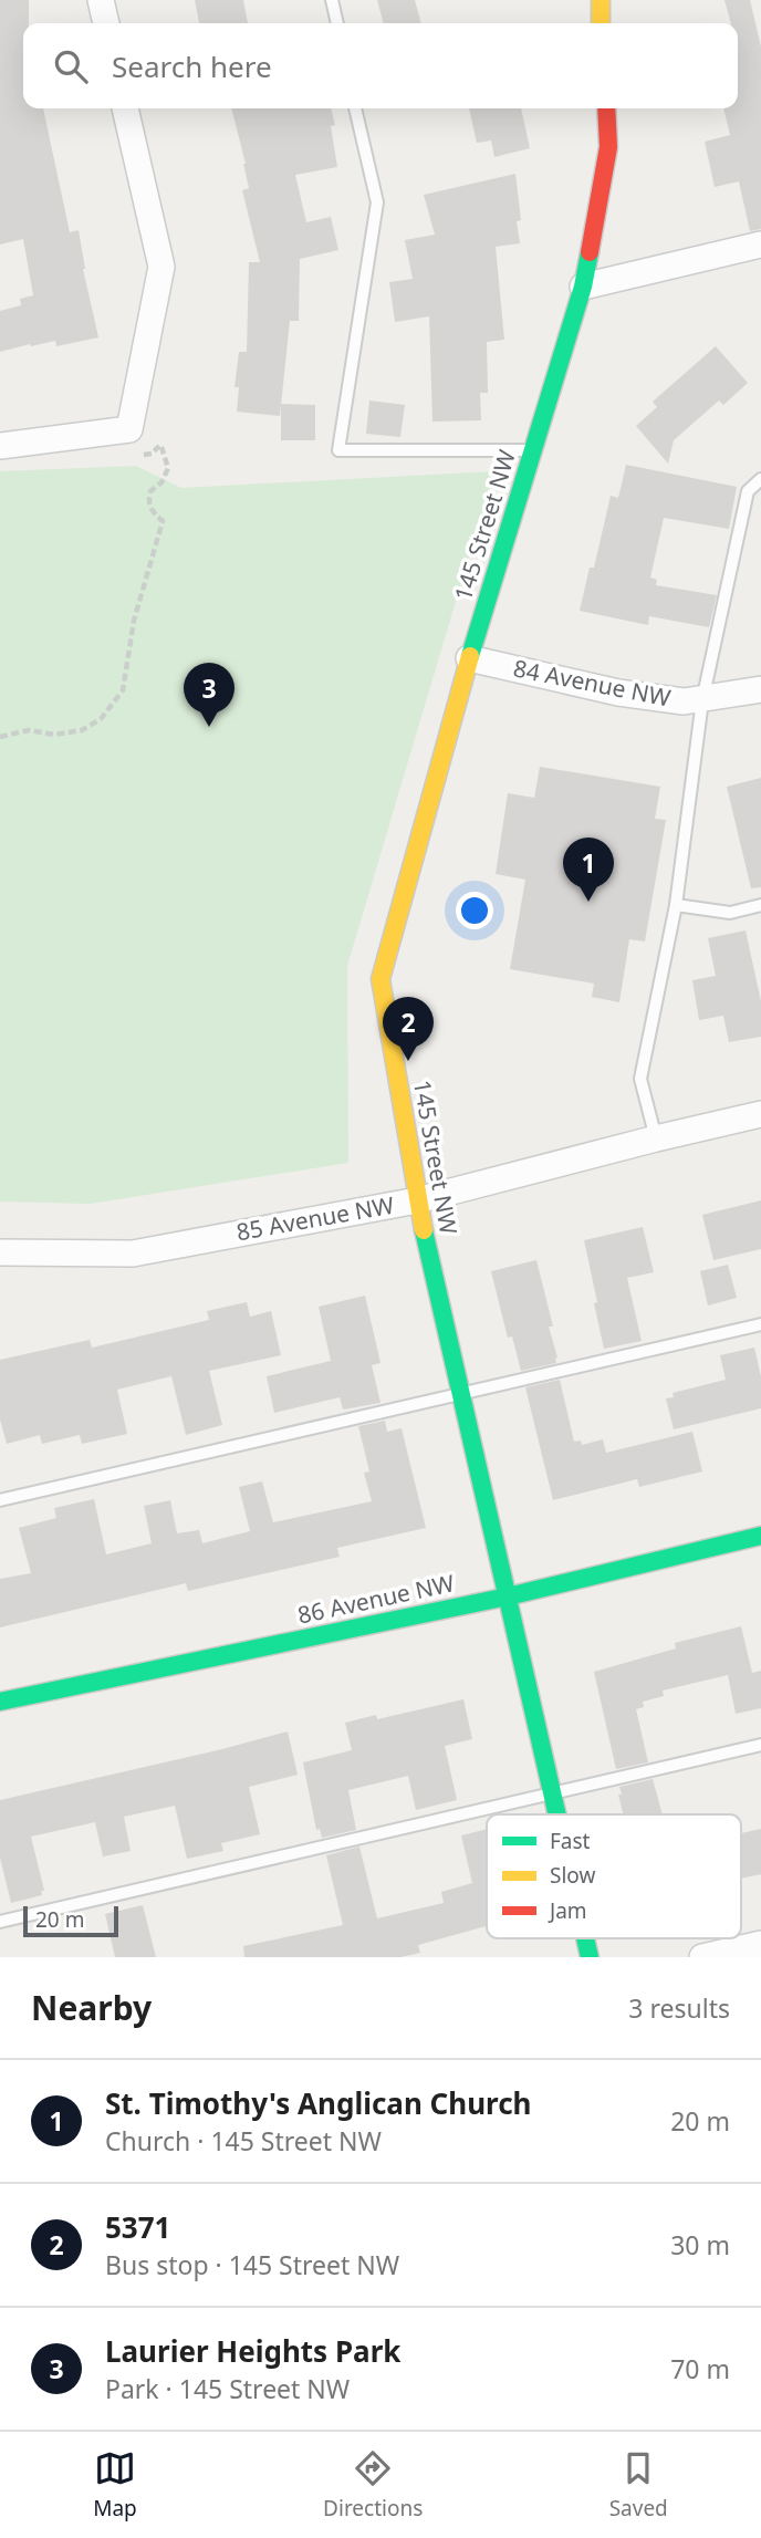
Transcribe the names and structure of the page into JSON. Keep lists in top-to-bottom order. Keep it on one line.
{"streets":{"street":["145 Street NW","84 Avenue NW","85 Avenue NW","86 Avenue NW"]},"crossings":[["145 Street NW","84 Avenue NW"],["145 Street NW","85 Avenue NW"],["145 Street NW","86 Avenue NW"]],"legend":["Fast","Slow","Jam"],"scale_bar":"20 m","page":{"search":"Search here","pins":["3","1","2"],"scale":"20 m","heading":["Nearby","3 results"],"list":[{"mark":"1","name":"St. Timothy's Anglican Church","note":"Church · 145 Street NW","value":"20 m"},{"mark":"2","name":"5371","note":"Bus stop · 145 Street NW","value":"30 m"},{"mark":"3","name":"Laurier Heights Park","note":"Park · 145 Street NW","value":"70 m"}],"nav":["Map","Directions","Saved"]}}
